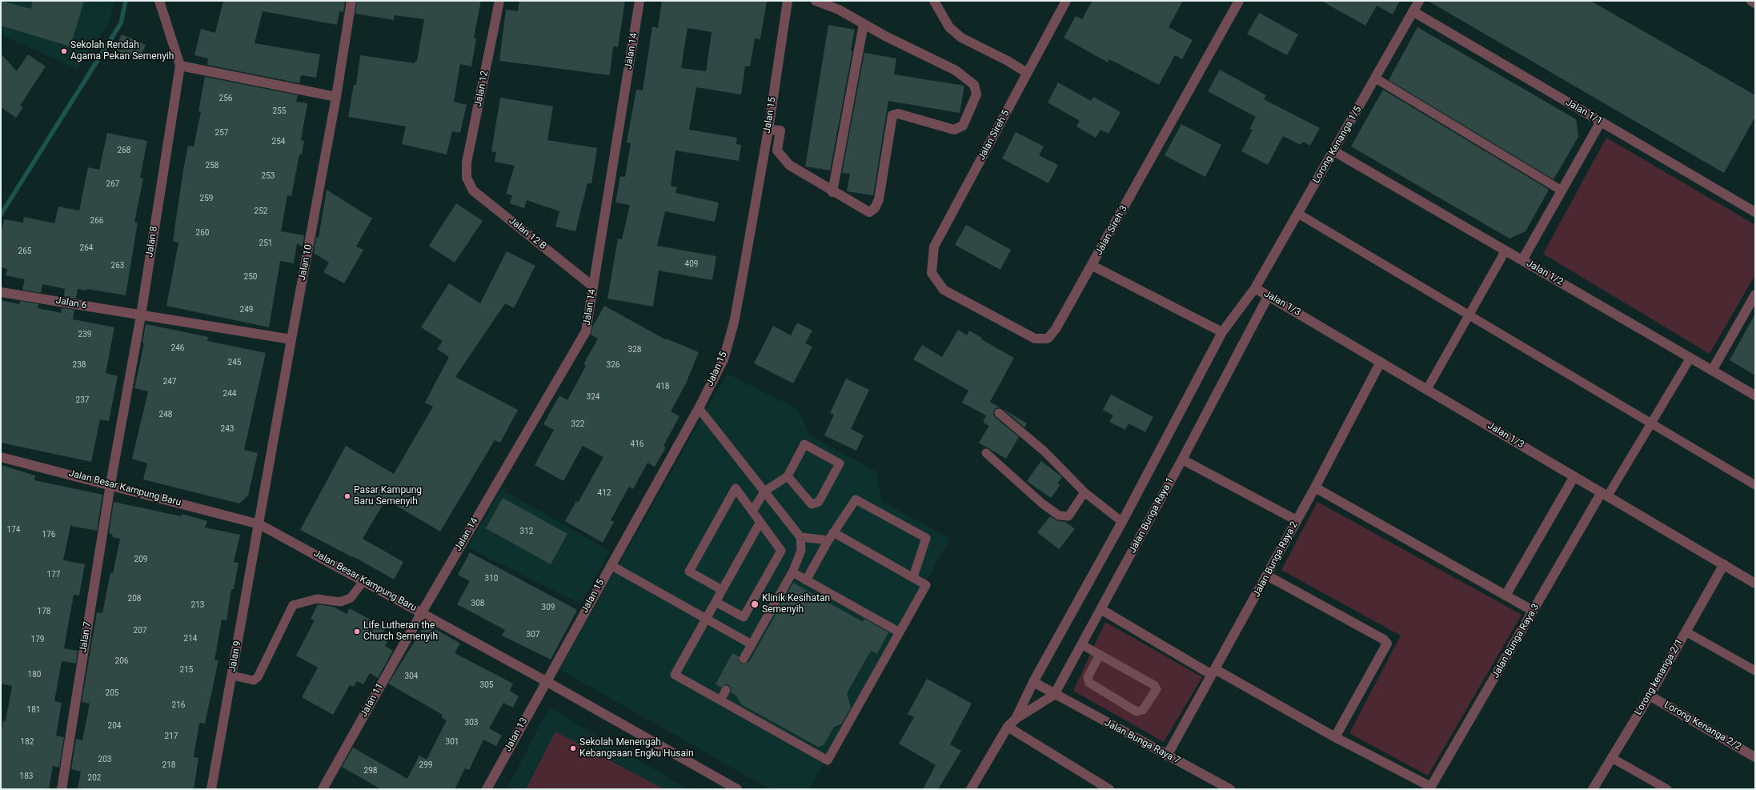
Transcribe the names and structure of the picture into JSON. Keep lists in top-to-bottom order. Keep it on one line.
{"streets":{"street":["Jalan 14","Jalan 12","Jalan 1/1","Jalan 15","Jalan Sireh 5","Lorong Kenanga 1/5","Jalan Sireh 3","Jalan 12 B","Jalan 8","Jalan 10","Jalan 1/2","Jalan 6","Jalan 1/3","Jalan Besar Kampung Baru","Jalan Bunga Raya 1","Jalan Bunga Raya 2","Jalan 7","Jalan Bunga Raya 3","Jalan 9","Lorong kenanga 2/1","Jalan 11","Lorong Kenanga 2/2","Jalan 13","Jalan Bunga Raya 7"]},"crossings":[["Jalan 14","Jalan 12 B"],["Jalan 14","Jalan Besar Kampung Baru"],["Jalan 14","Jalan 11"],["Jalan 12","Jalan 12 B"],["Jalan 1/1","Lorong Kenanga 1/5"],["Jalan 15","Jalan Besar Kampung Baru"],["Jalan 15","Jalan 13"],["Jalan Sireh 5","Jalan Sireh 3"],["Lorong Kenanga 1/5","Jalan 1/2"],["Lorong Kenanga 1/5","Jalan 1/3"],["Lorong Kenanga 1/5","Jalan Bunga Raya 1"],["Lorong Kenanga 1/5","Jalan Bunga Raya 7"],["Jalan 8","Jalan 6"],["Jalan 8","Jalan Besar Kampung Baru"],["Jalan 8","Jalan 7"],["Jalan 10","Jalan 6"],["Jalan 10","Jalan Besar Kampung Baru"],["Jalan 10","Jalan 9"],["Jalan 1/3","Jalan Bunga Raya 1"],["Jalan 1/3","Jalan Bunga Raya 2"],["Jalan 1/3","Jalan Bunga Raya 3"],["Jalan 1/3","Lorong kenanga 2/1"],["Jalan Besar Kampung Baru","Jalan 7"],["Jalan Besar Kampung Baru","Jalan 9"],["Jalan Besar Kampung Baru","Jalan 11"],["Jalan Besar Kampung Baru","Jalan 13"],["Jalan Bunga Raya 1","Jalan Bunga Raya 7"],["Jalan Bunga Raya 2","Jalan Bunga Raya 7"],["Lorong kenanga 2/1","Lorong Kenanga 2/2"]],"places":["Sekolah Rendah Agama Pekan Semenyih","Pasar Kampung Baru Semenyih","Klinik Kesihatan Semenyih","Life Lutheran the Church Semenyih","Sekolah Menengah Kebangsaan Engku Husain"],"house_numbers":["256","255","257","254","268","258","253","267","259","252","266","260","251","264","265","409","263","250","249","239","246","328","245","238","326","247","418","244","324","237","248","322","243","416","412","174","312","176","209","177","310","208","308","213","309","178","207","307","214","179","206","215","180","304","305","205","216","181","303","204","217","182","301","203","218","299","298","183","202"]}
